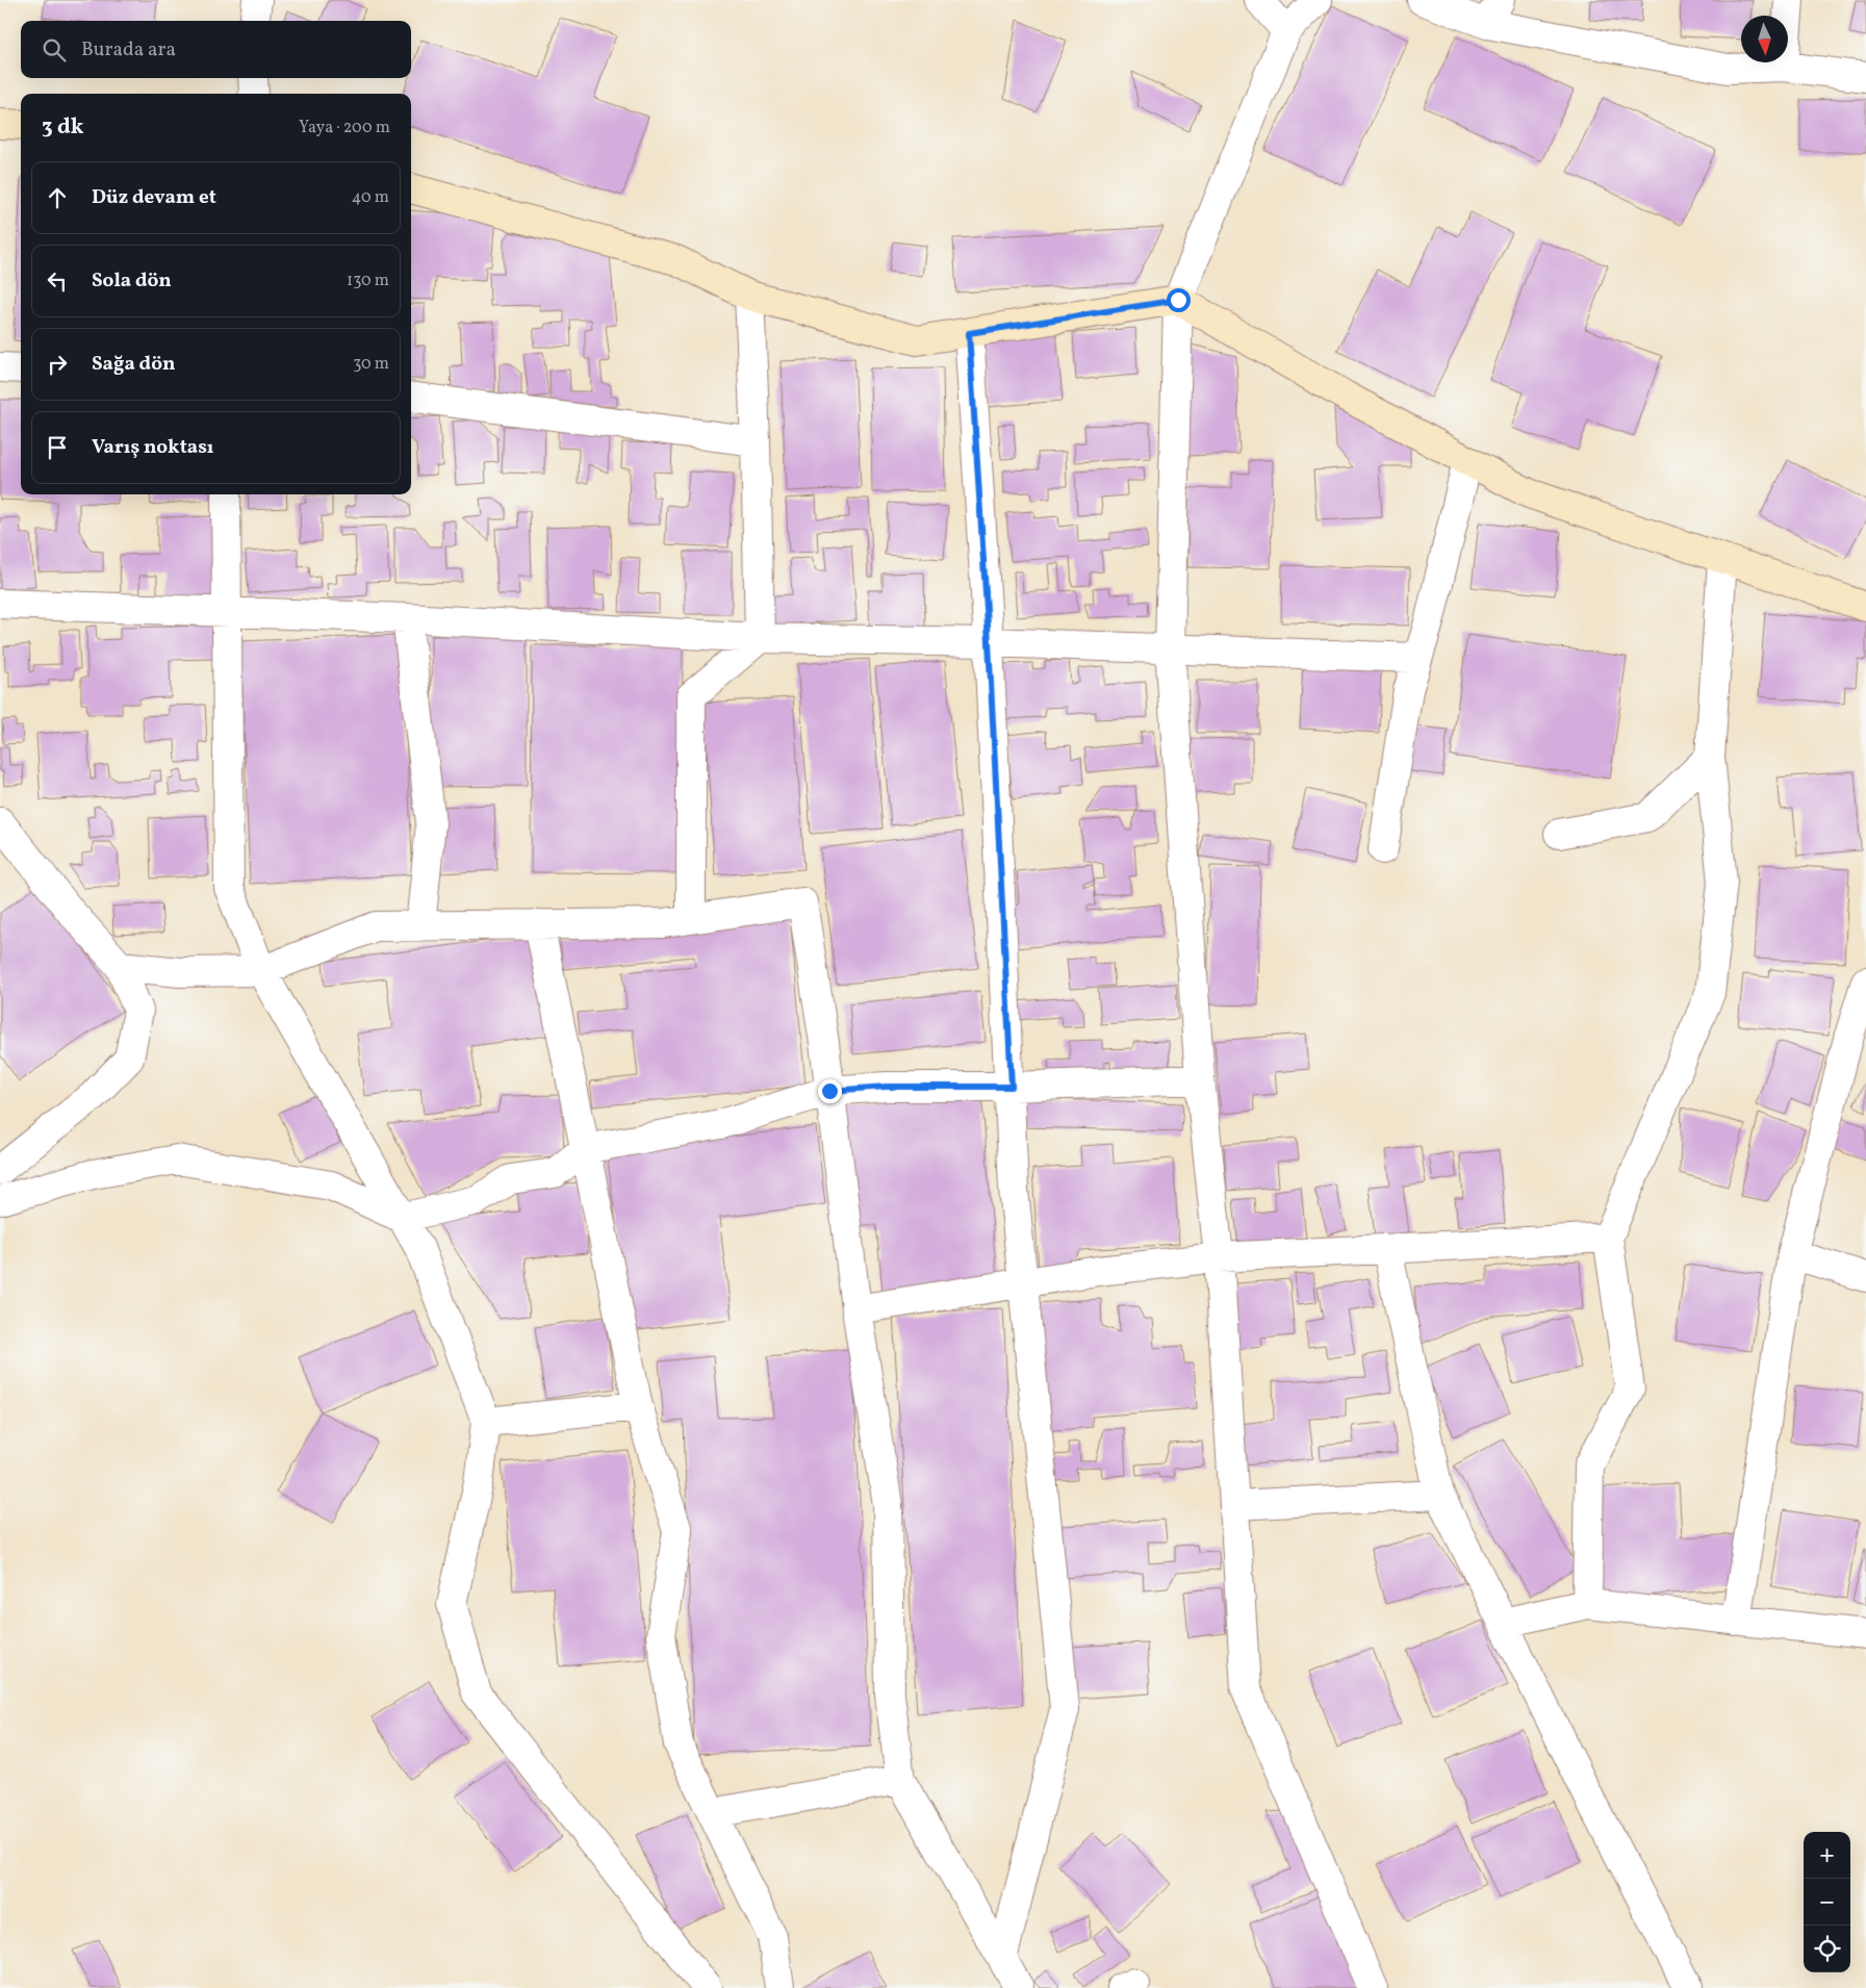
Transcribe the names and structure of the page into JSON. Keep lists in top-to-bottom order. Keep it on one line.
{"north":"bottom","page":{"search":"Burada ara","heading":["3 dk","Yaya · 200 m"],"list":[["Düz devam et","40 m"],["Sola dön","130 m"],["Sağa dön","30 m"],"Varış noktası"],"map_buttons":["+","−"]}}
